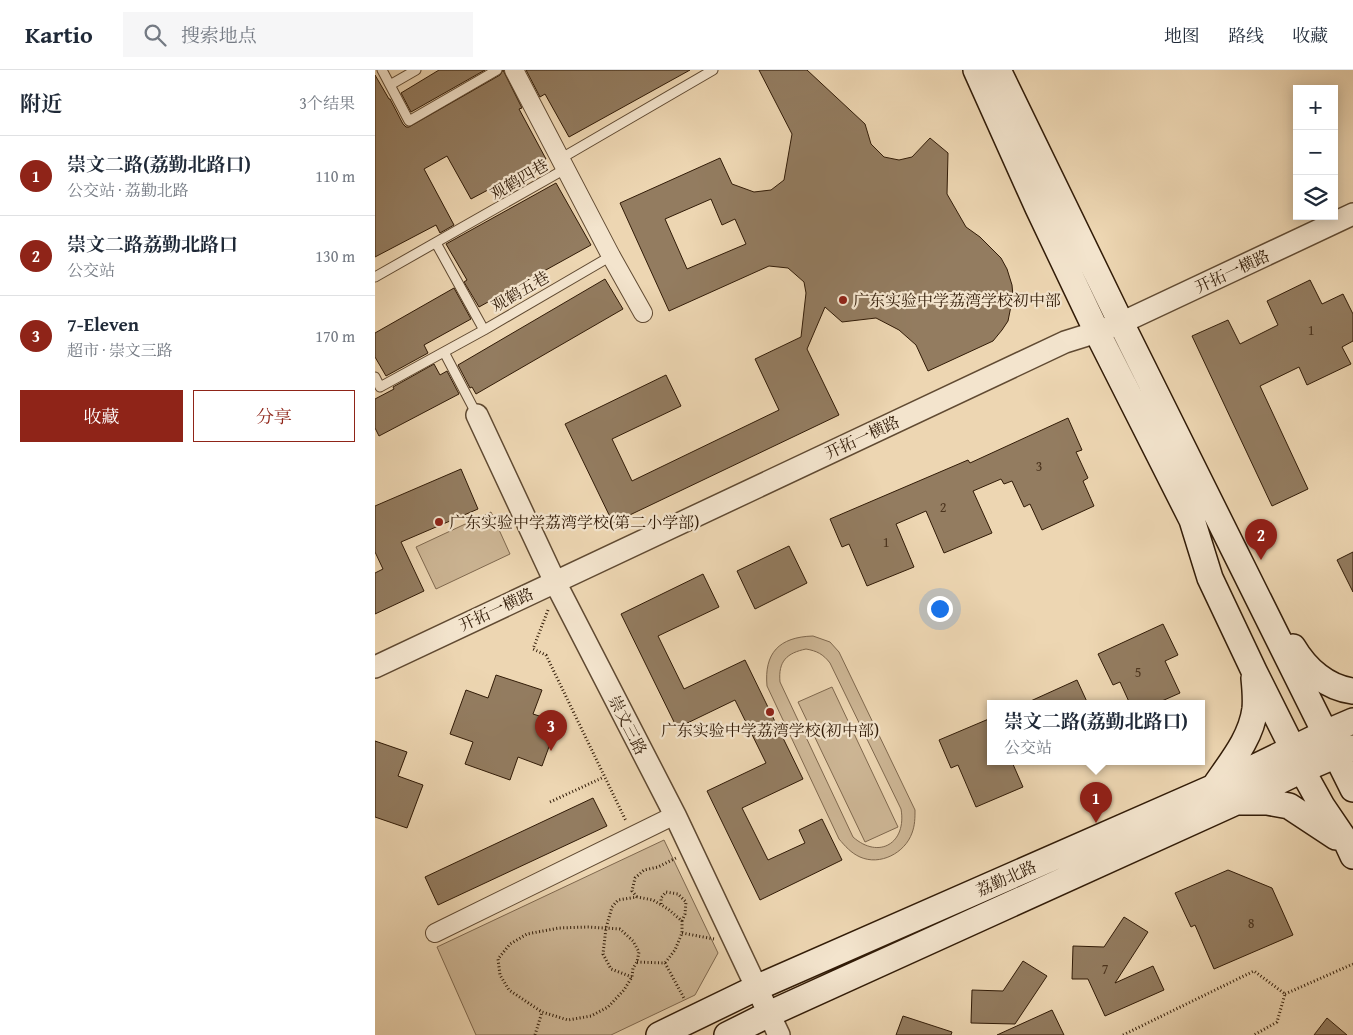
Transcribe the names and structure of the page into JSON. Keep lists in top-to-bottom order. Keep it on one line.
{"streets":{"main road":["荔勤北路"],"street":["开拓一横路","崇文三路"],"lane":["观鹤四巷","观鹤五巷"]},"crossings":[["开拓一横路","崇文三路"],["崇文三路","荔勤北路"]],"places":["广东实验中学荔湾学校初中部","广东实验中学荔湾学校(第二小学部)","广东实验中学荔湾学校(初中部)"],"house_numbers":["1","3","2","1","5","8","7"],"page":{"header":"Kartio","search":"搜索地点","nav":["地图","路线","收藏"],"heading":["附近","3个结果"],"map_buttons":["+","−"],"list":[{"mark":"1","name":"崇文二路(荔勤北路口)","note":"公交站 · 荔勤北路","value":"110 m"},{"mark":"2","name":"崇文二路荔勤北路口","note":"公交站","value":"130 m"},{"mark":"3","name":"7-Eleven","note":"超市 · 崇文三路","value":"170 m"}],"buttons":["收藏","分享"],"pins":["2","3","1"],"popup":["崇文二路(荔勤北路口)","公交站"]}}
